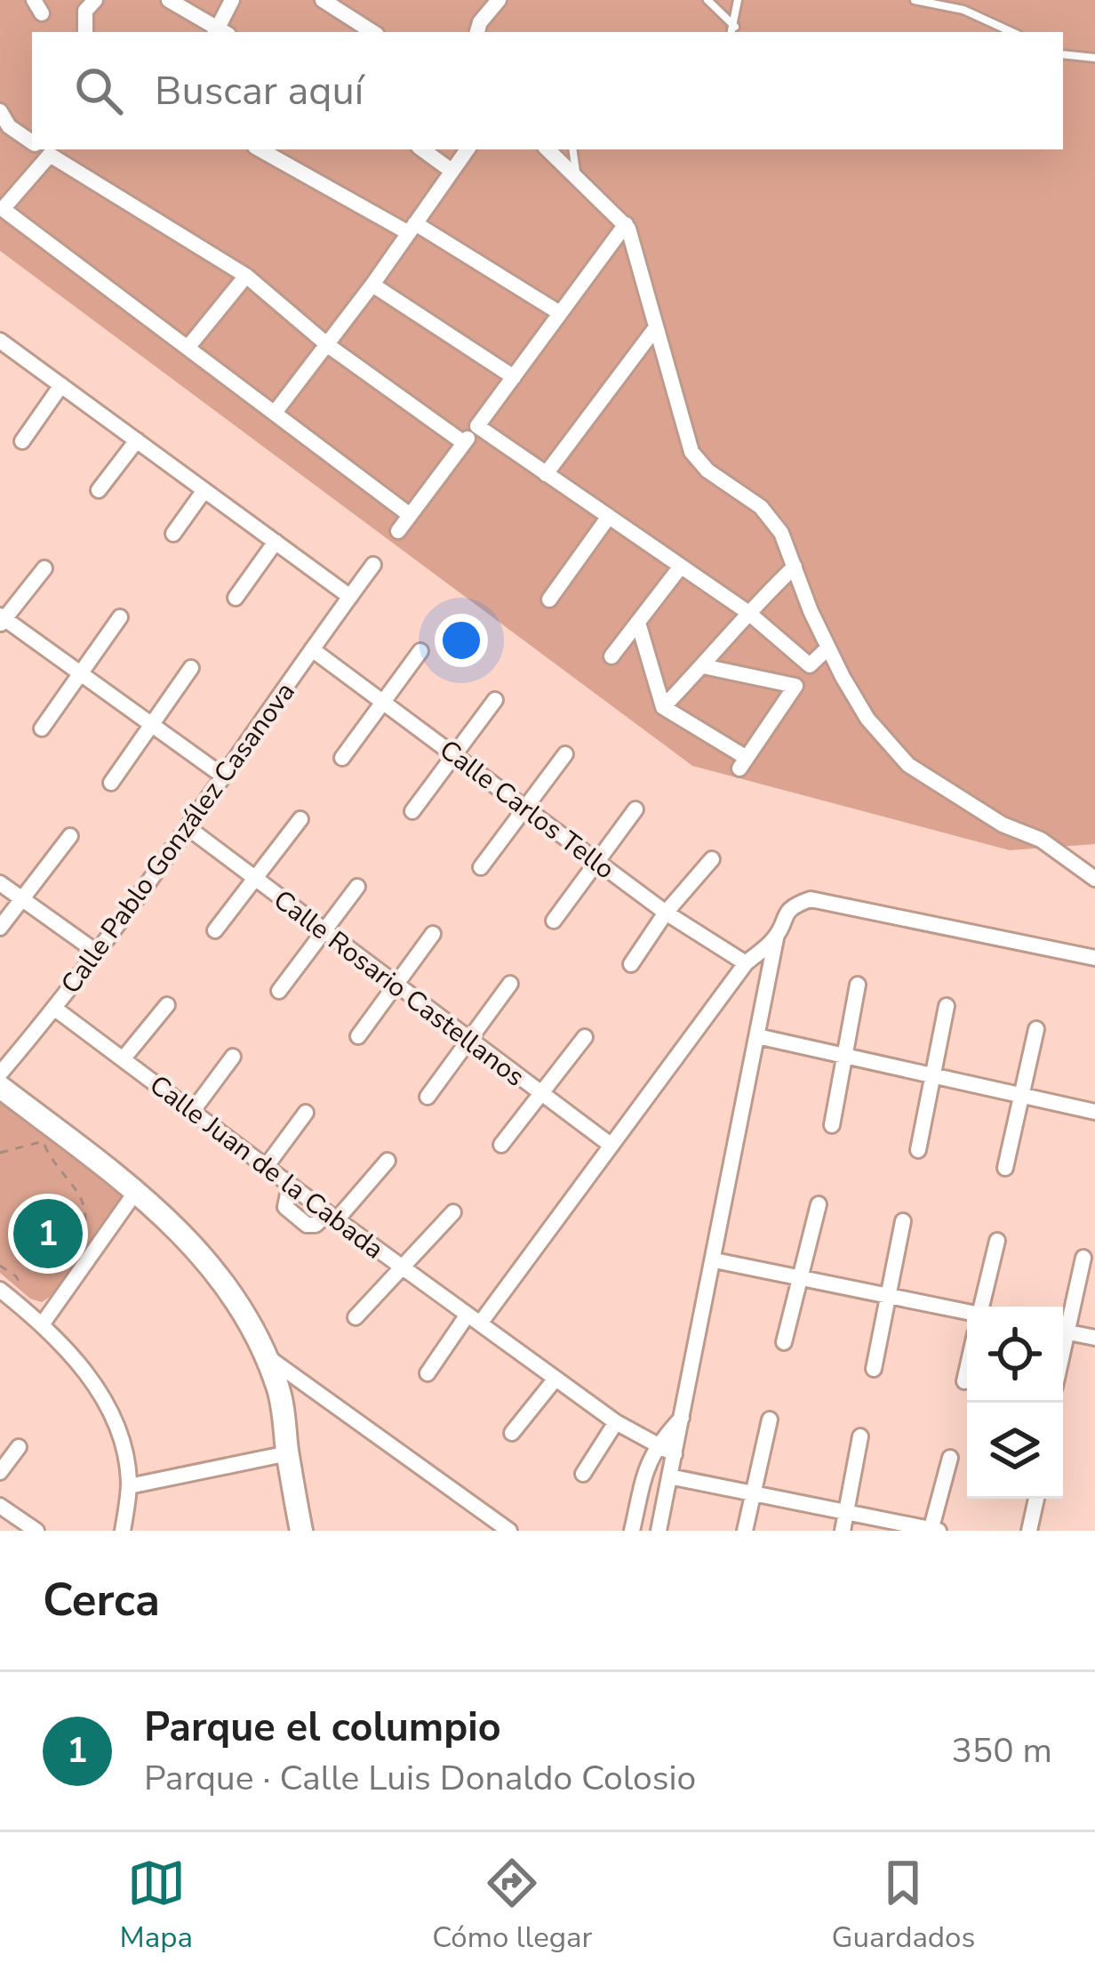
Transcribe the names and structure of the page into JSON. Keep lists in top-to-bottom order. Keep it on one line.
{"streets":{"street":["Calle Carlos Tello","Calle Pablo González Casanova","Calle Rosario Castellanos","Calle Juan de la Cabada"]},"crossings":[["Calle Carlos Tello","Calle Pablo González Casanova"],["Calle Pablo González Casanova","Calle Rosario Castellanos"],["Calle Pablo González Casanova","Calle Juan de la Cabada"]],"page":{"search":"Buscar aquí","pins":"1","heading":"Cerca","list":[{"mark":"1","name":"Parque el columpio","note":"Parque · Calle Luis Donaldo Colosio","value":"350 m"}],"nav":["Mapa","Cómo llegar","Guardados"]}}
